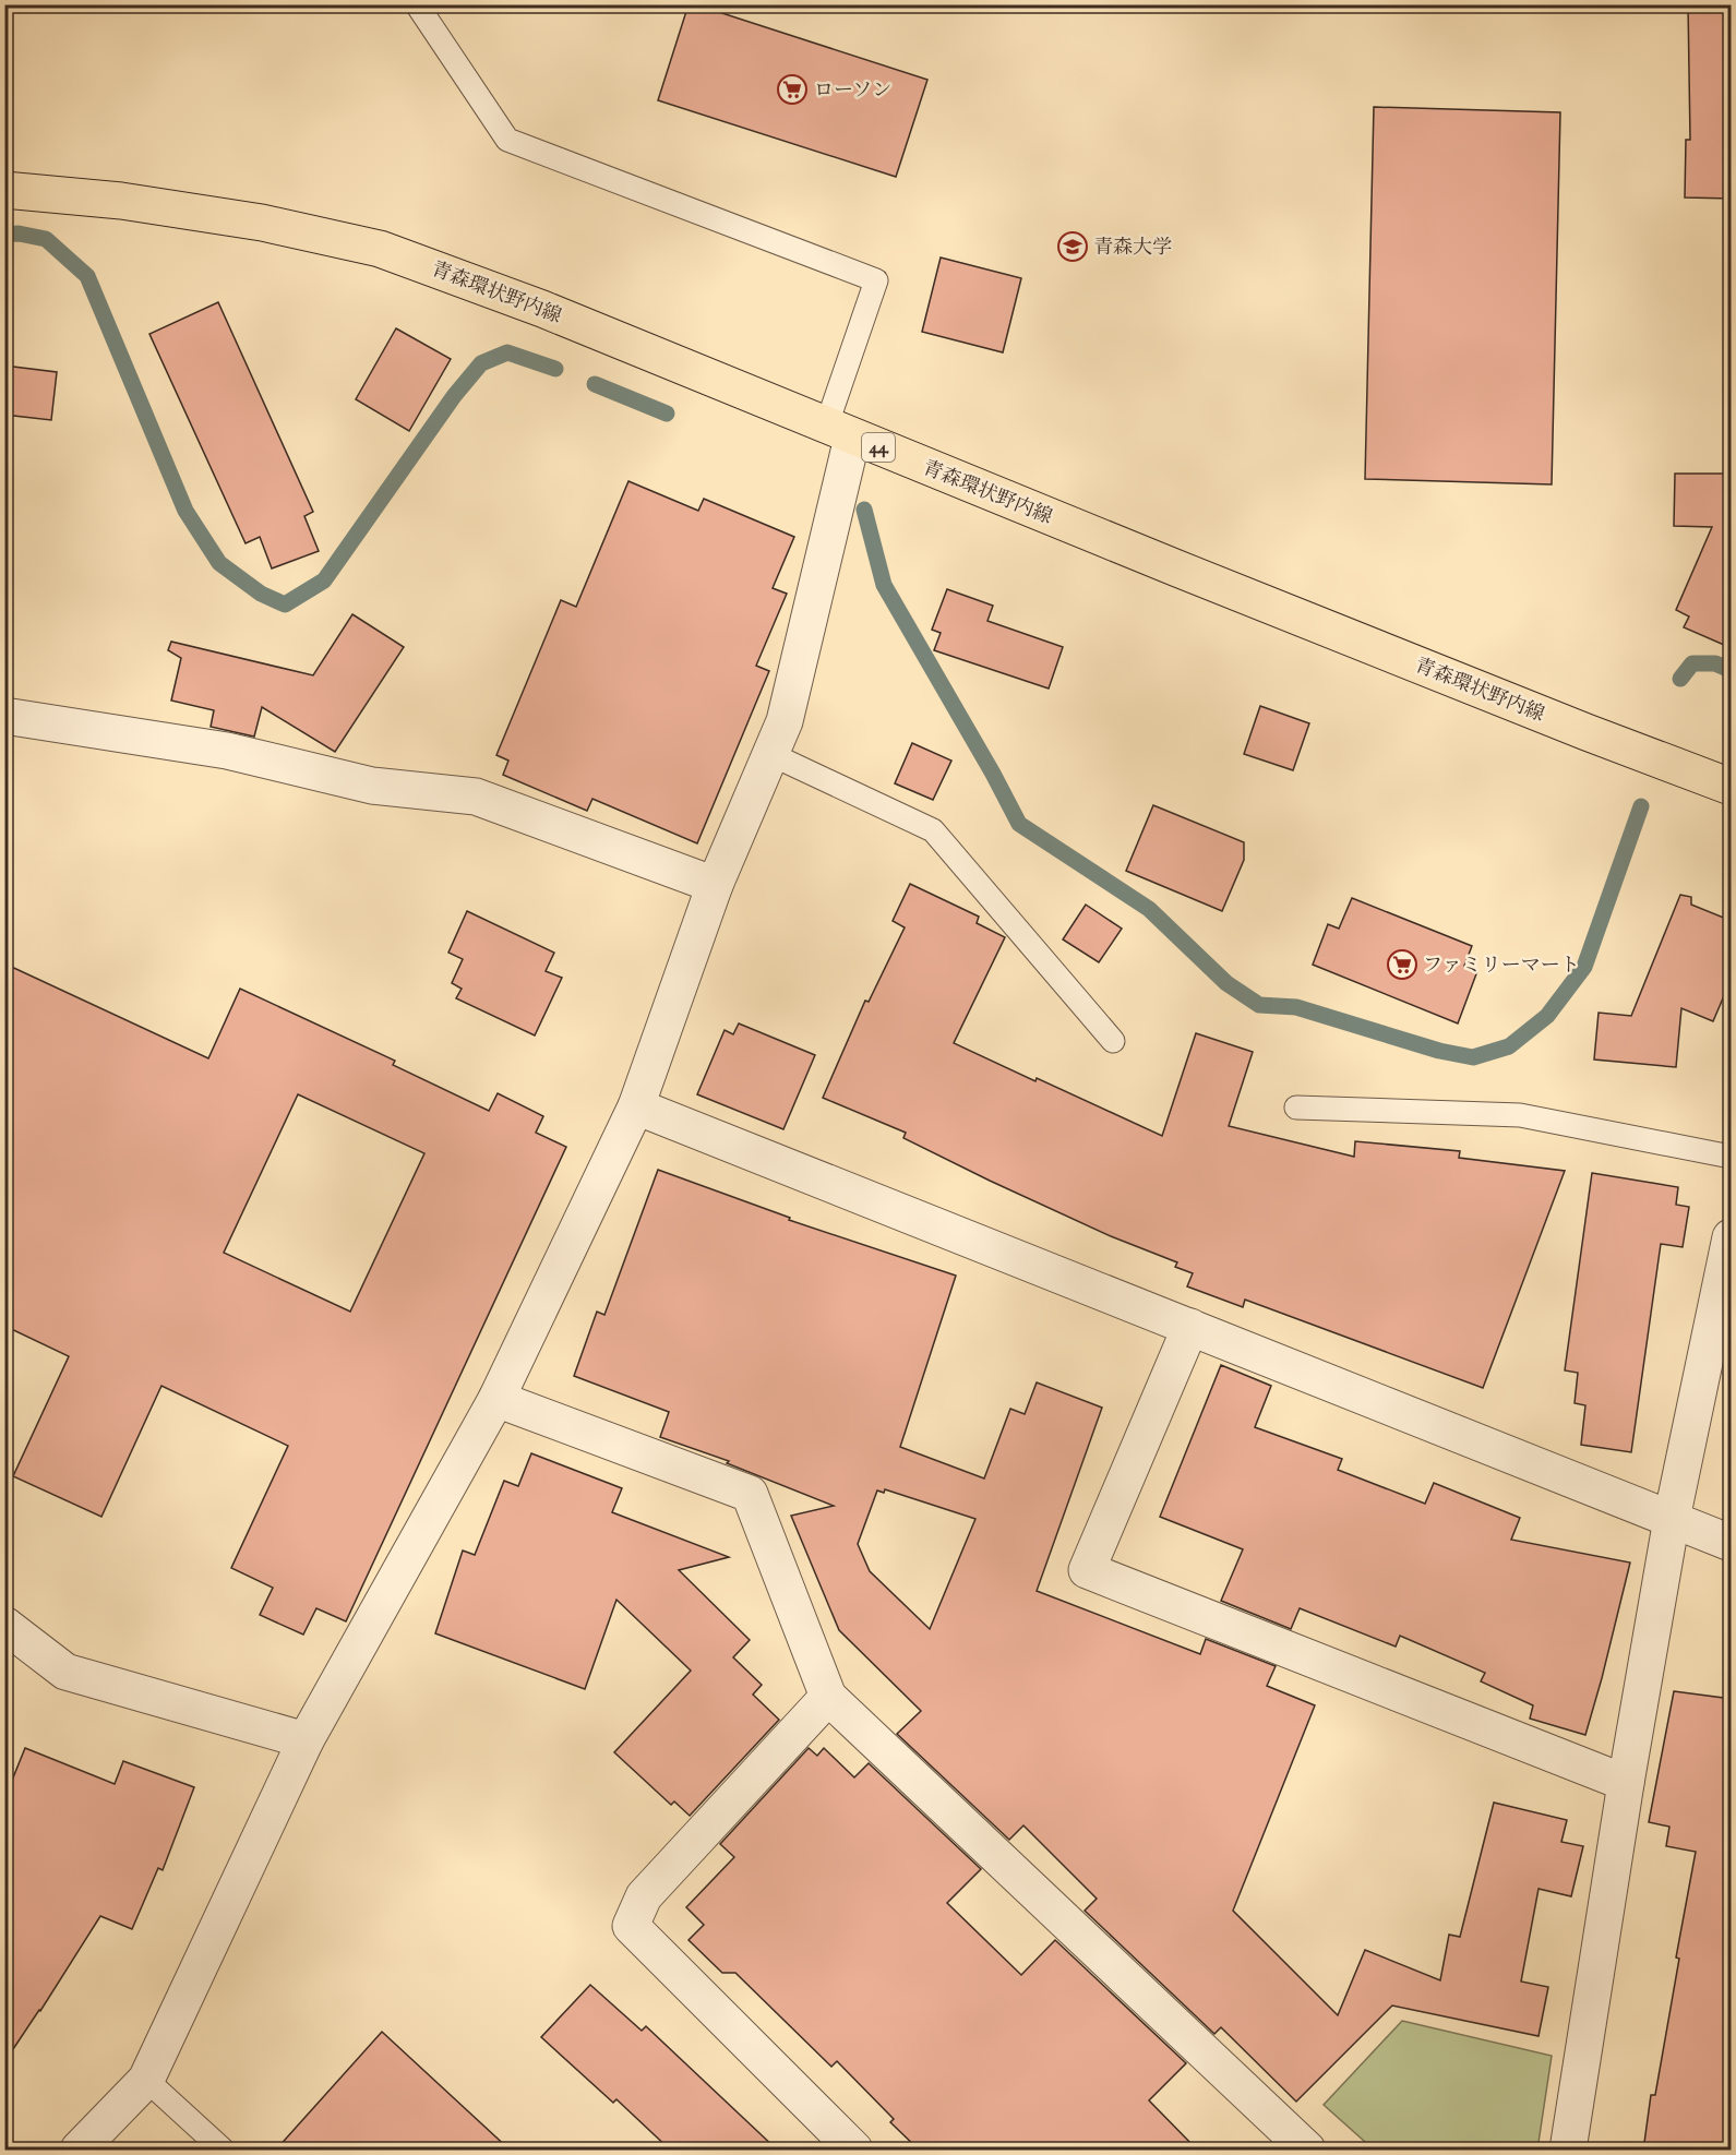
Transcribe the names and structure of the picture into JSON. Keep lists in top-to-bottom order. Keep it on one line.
{"streets":{"main road":["青森環状野内線","44"]},"places":{"supermarket":["ローソン","ファミリーマート"],"school or university":["青森大学"]}}
